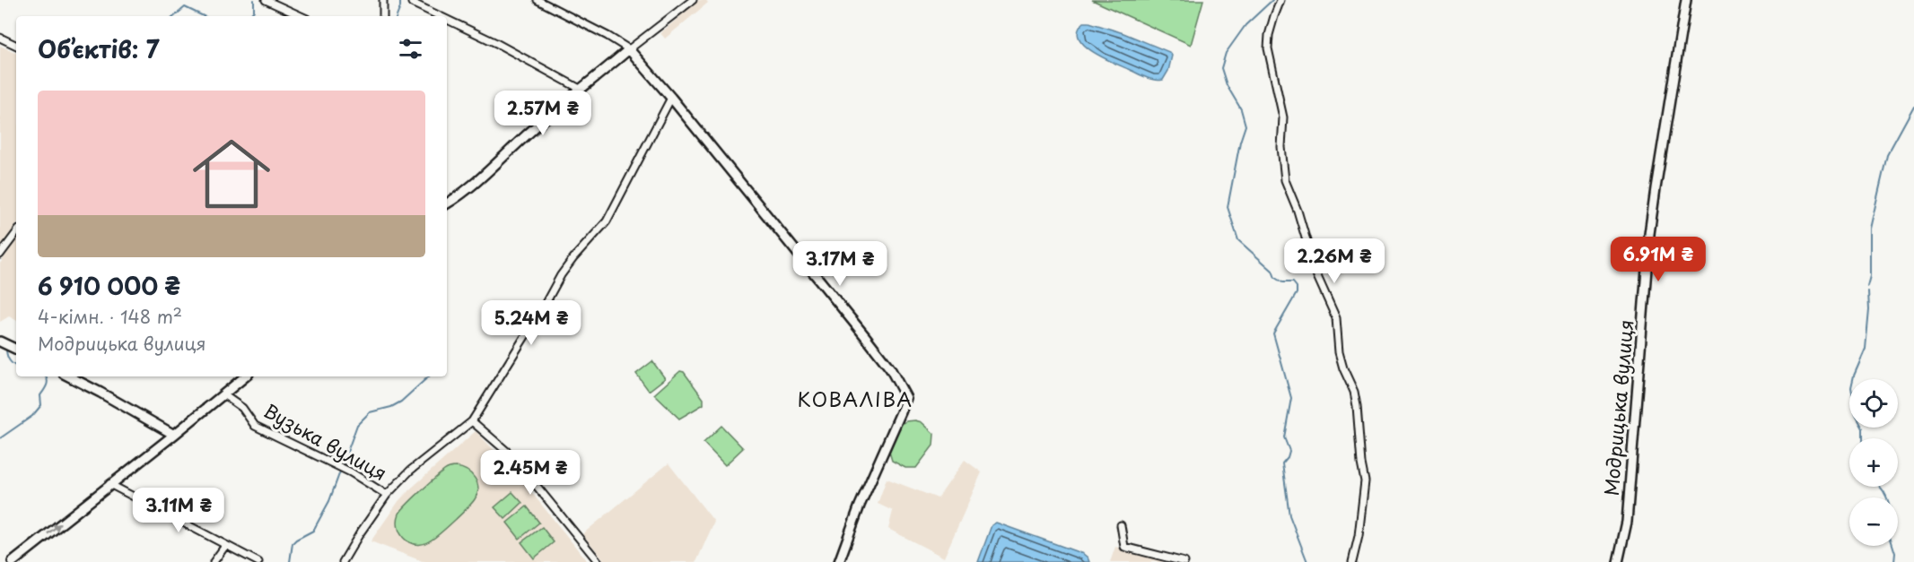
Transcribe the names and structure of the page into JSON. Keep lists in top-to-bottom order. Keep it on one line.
{"streets":{"street":["Модрицька вулиця","Вузька вулиця"]},"districts":["КОВАЛІВА"],"page":{"heading":"Об’єктів: 7","list":[{"name":"6 910 000 ₴","note":"4-кімн. · 148 m² · Модрицька вулиця"}],"price":["2.57M ₴","6.91M ₴","2.26M ₴","3.17M ₴","5.24M ₴","2.45M ₴","3.11M ₴"],"map_buttons":["+","−"]}}
